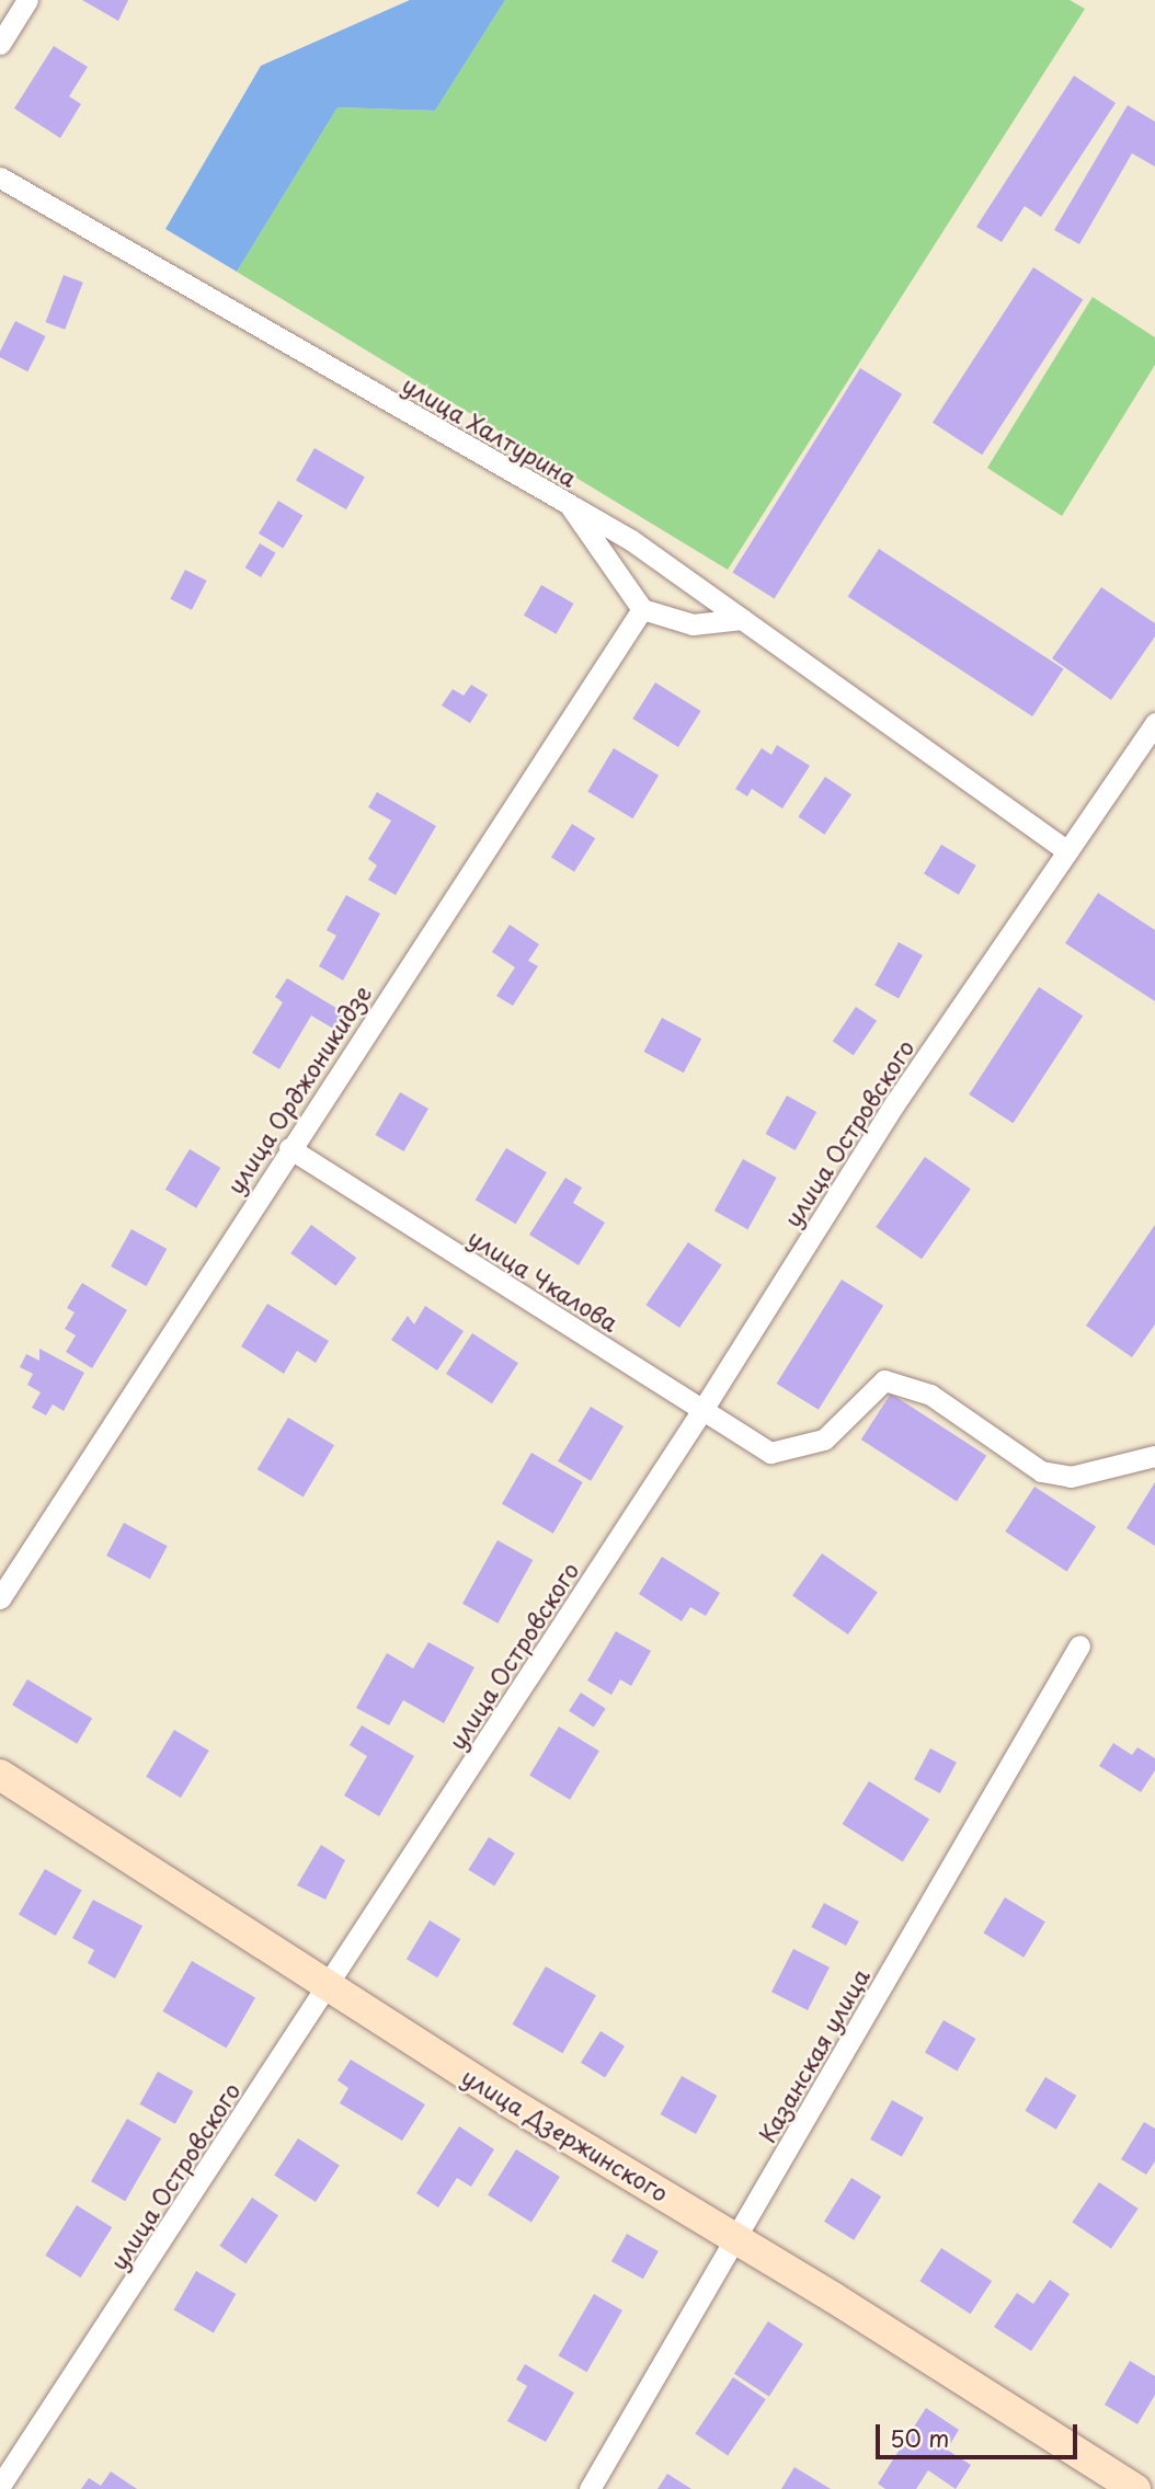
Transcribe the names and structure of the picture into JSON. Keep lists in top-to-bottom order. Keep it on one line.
{"streets":{"street":["улица Халтурина","улица Орджоникидзе","улица Островского","улица Чкалова","Казанская улица","улица Дзержинского"]},"crossings":[["улица Халтурина","улица Орджоникидзе"],["улица Орджоникидзе","улица Чкалова"],["улица Островского","улица Чкалова"],["улица Островского","улица Дзержинского"],["Казанская улица","улица Дзержинского"]],"scale_bar":"50 m"}
